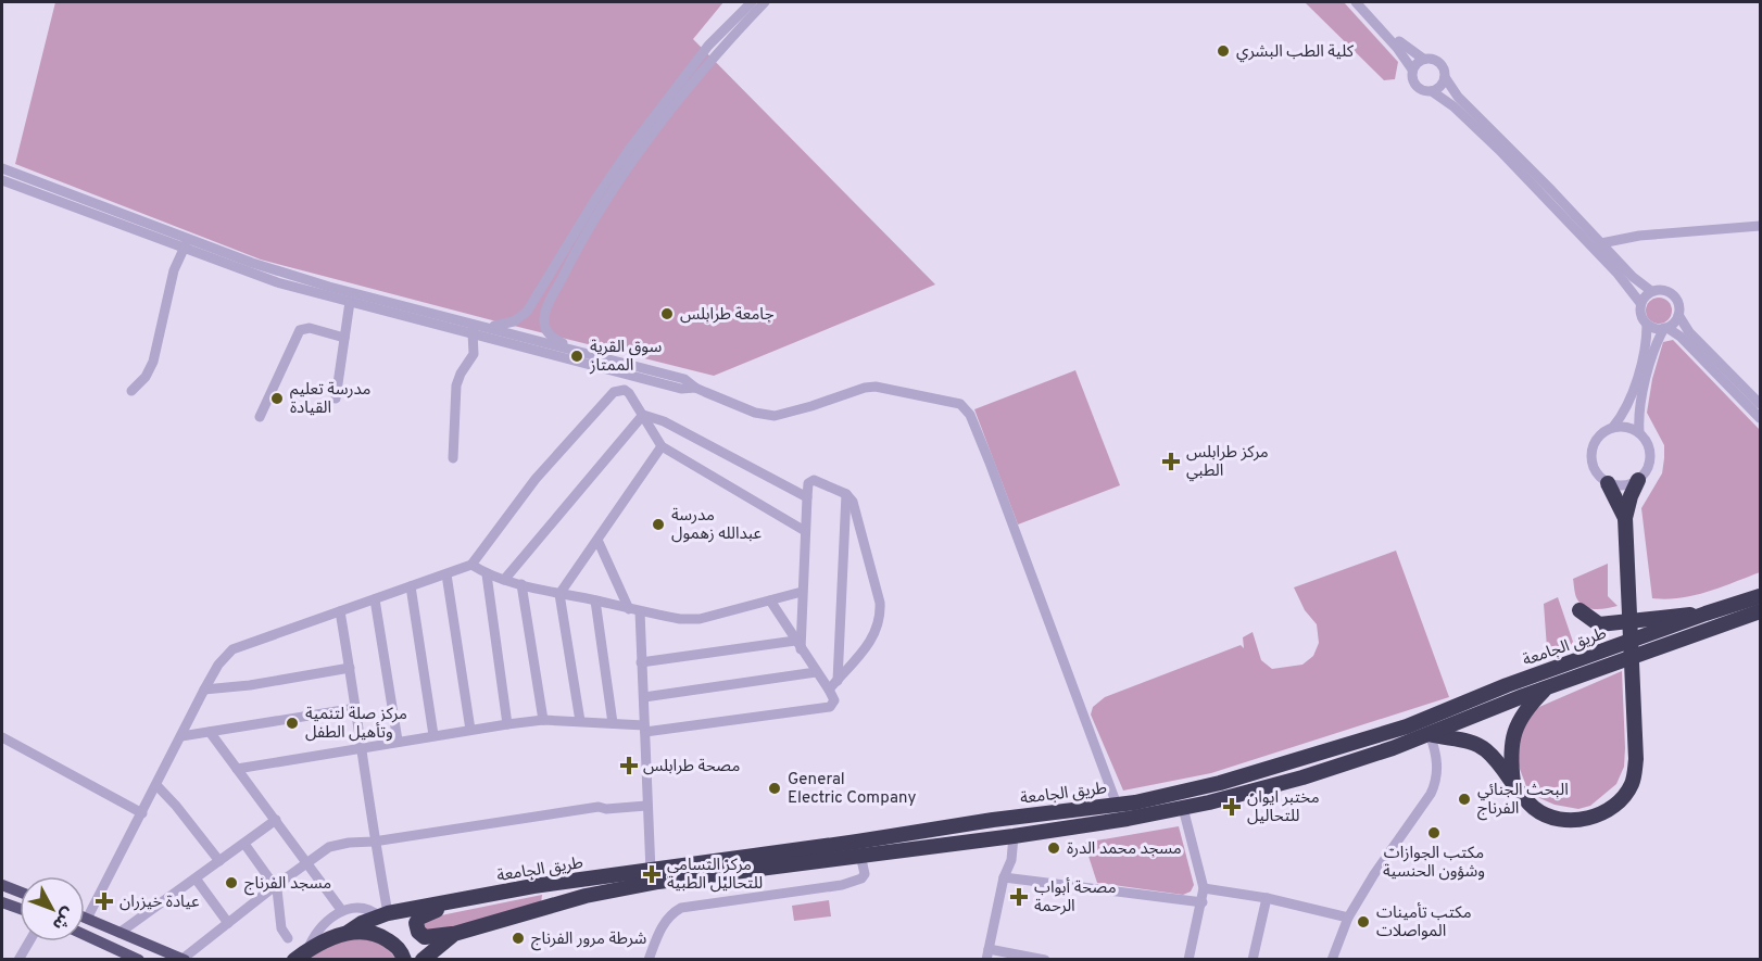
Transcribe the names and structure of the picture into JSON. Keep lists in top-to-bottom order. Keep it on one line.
{"streets":{"highway":["طريق الجامعة"]},"places":{"other":["كلية الطب البشري","جامعة طرابلس","سوق القرية الممتاز","مدرسة تعليم القيادة","مدرسة عبدالله زهمول","مركز صلة لتنمية وتأهيل الطفل","General Electric Company","البحث الجنائي الفرناج","مكتب الجوازات وشؤون الحنسية","مسجد محمد الدرة","مسجد الفرناج","مكتب تأمينات المواصلات","شرطة مرور الفرناج"],"health":["مركز طرابلس الطبي","مصحة طرابلس","مختبر ايوان للتحاليل","مركز التسامي للتحاليل الطبية","مصحة أبواب الرحمة","عيادة خيزران"]},"north":"bottom right"}
